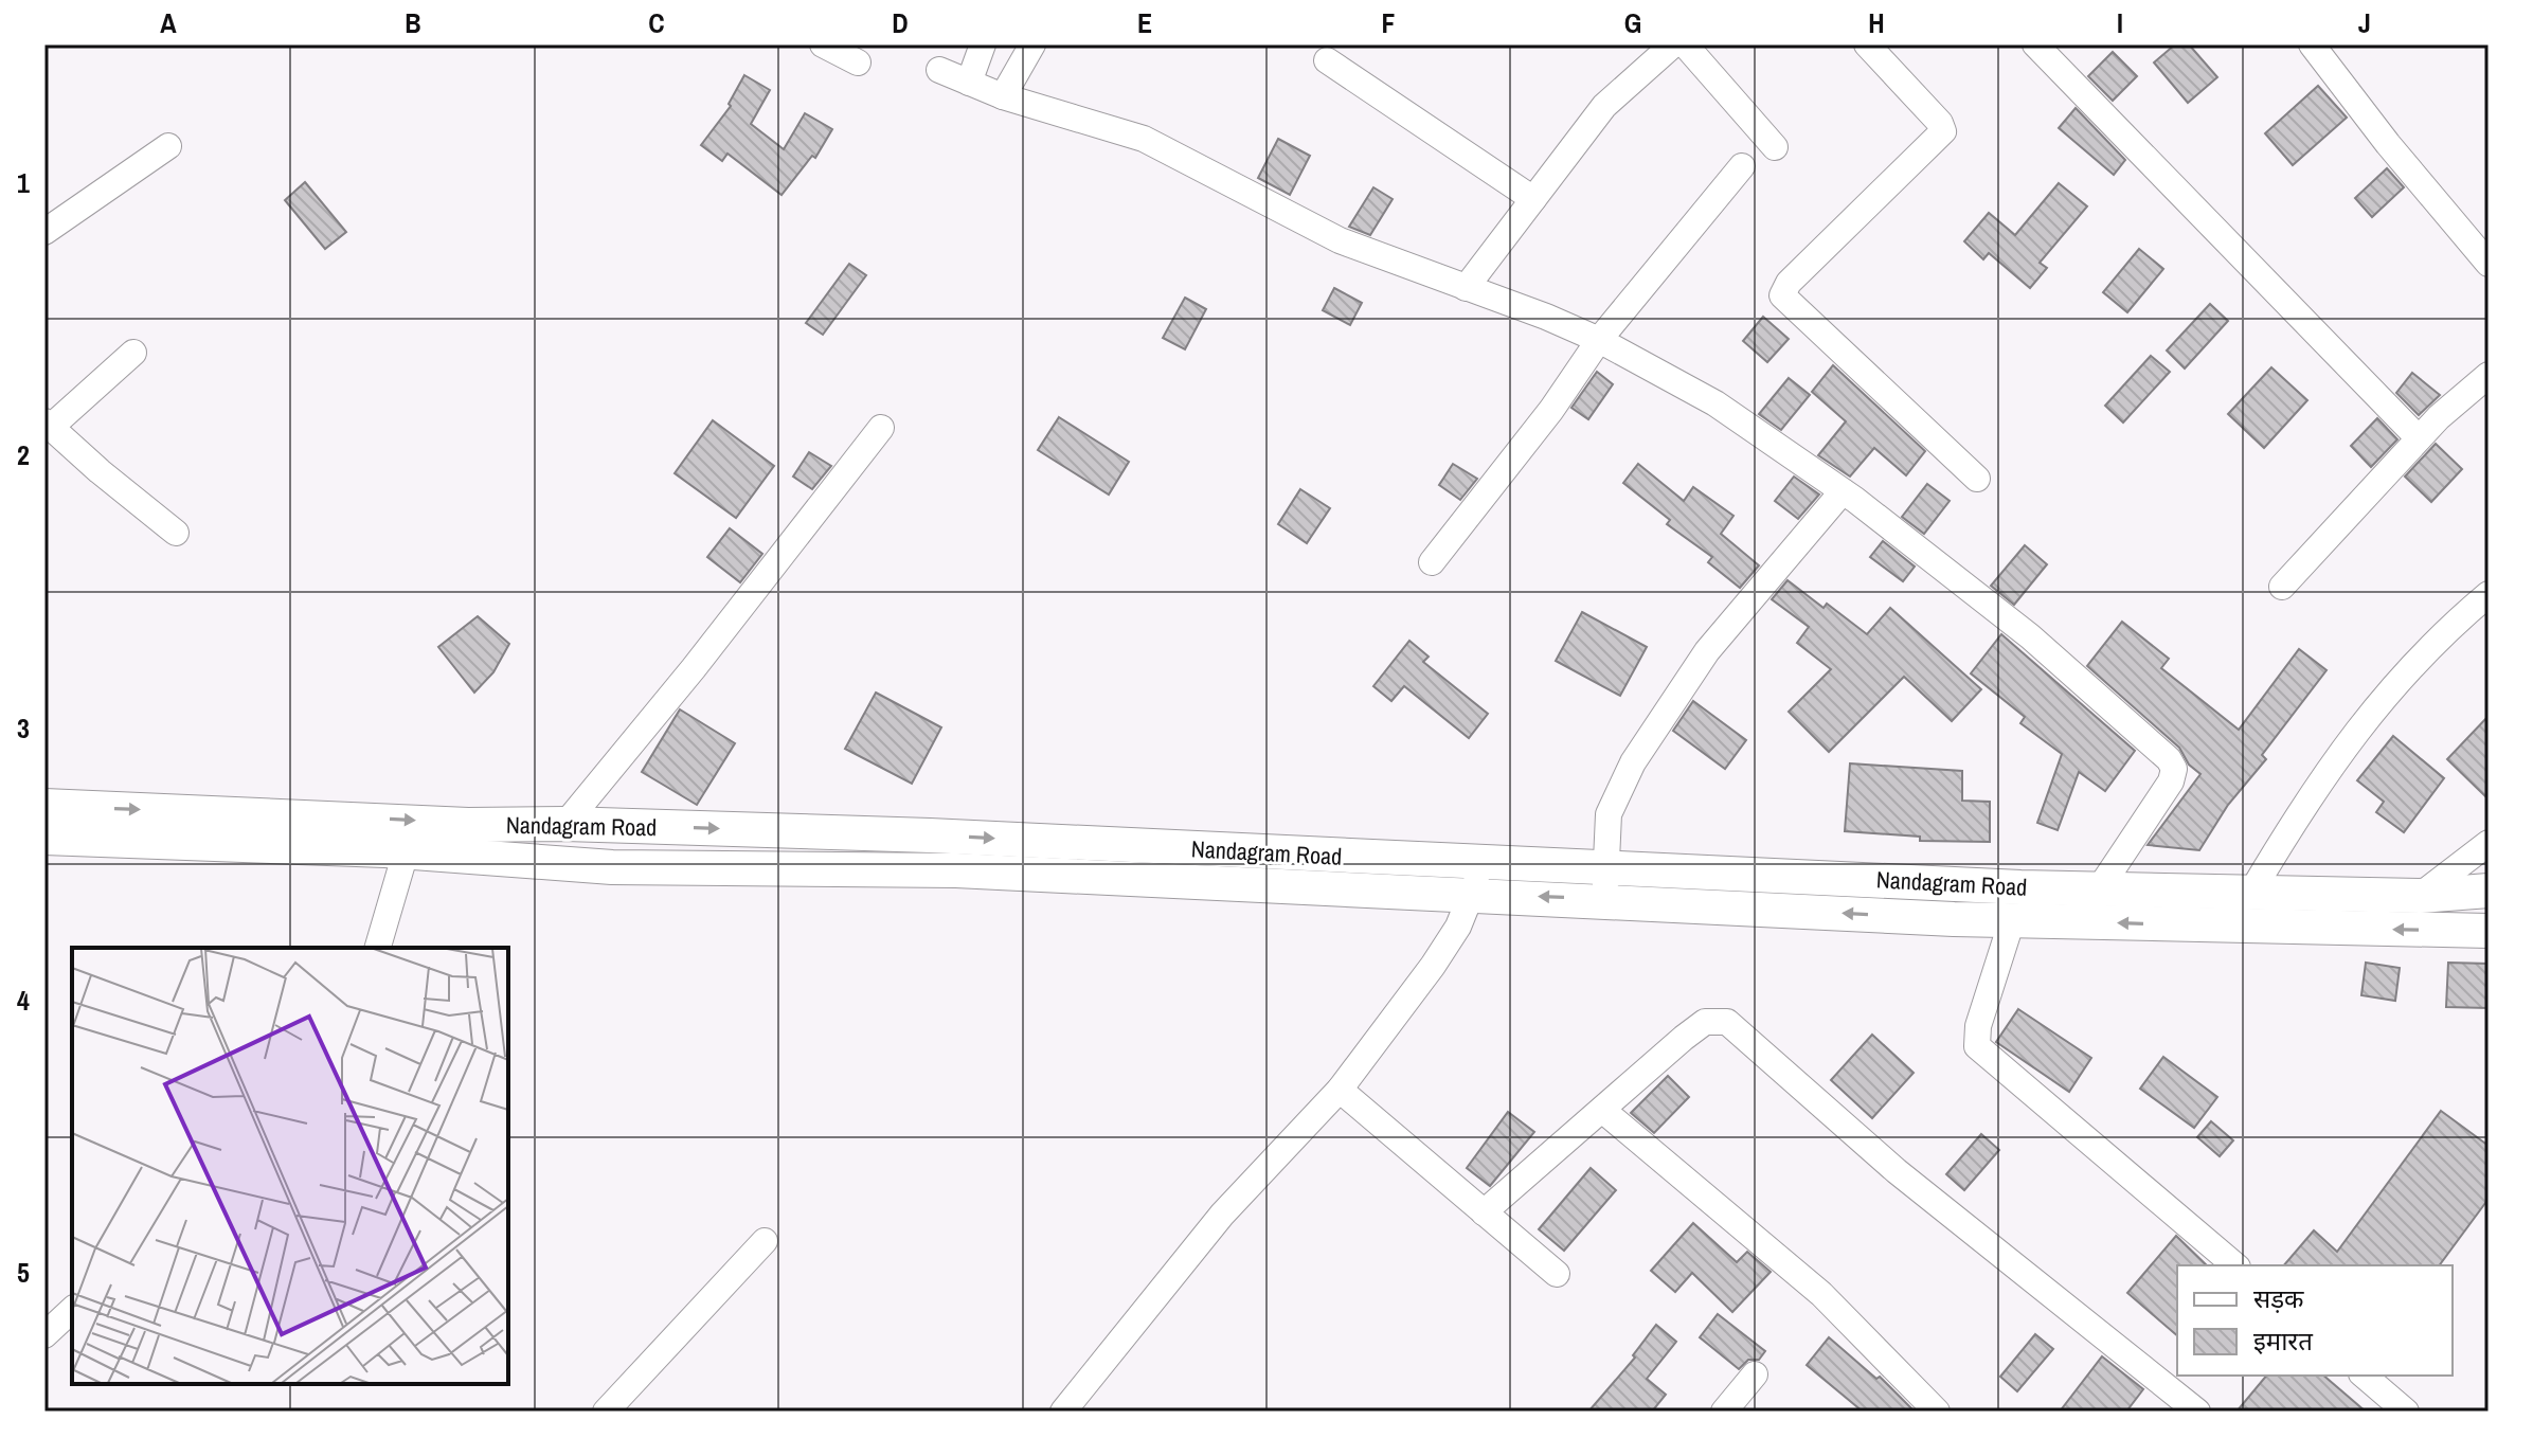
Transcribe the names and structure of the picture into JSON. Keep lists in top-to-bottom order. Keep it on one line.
{"streets":{"street":["Nandagram Road"]},"legend":["सड़क","इमारत"],"grid":{"columns":["A","B","C","D","E","F","G","H","I","J"],"rows":["1","2","3","4","5"]}}
